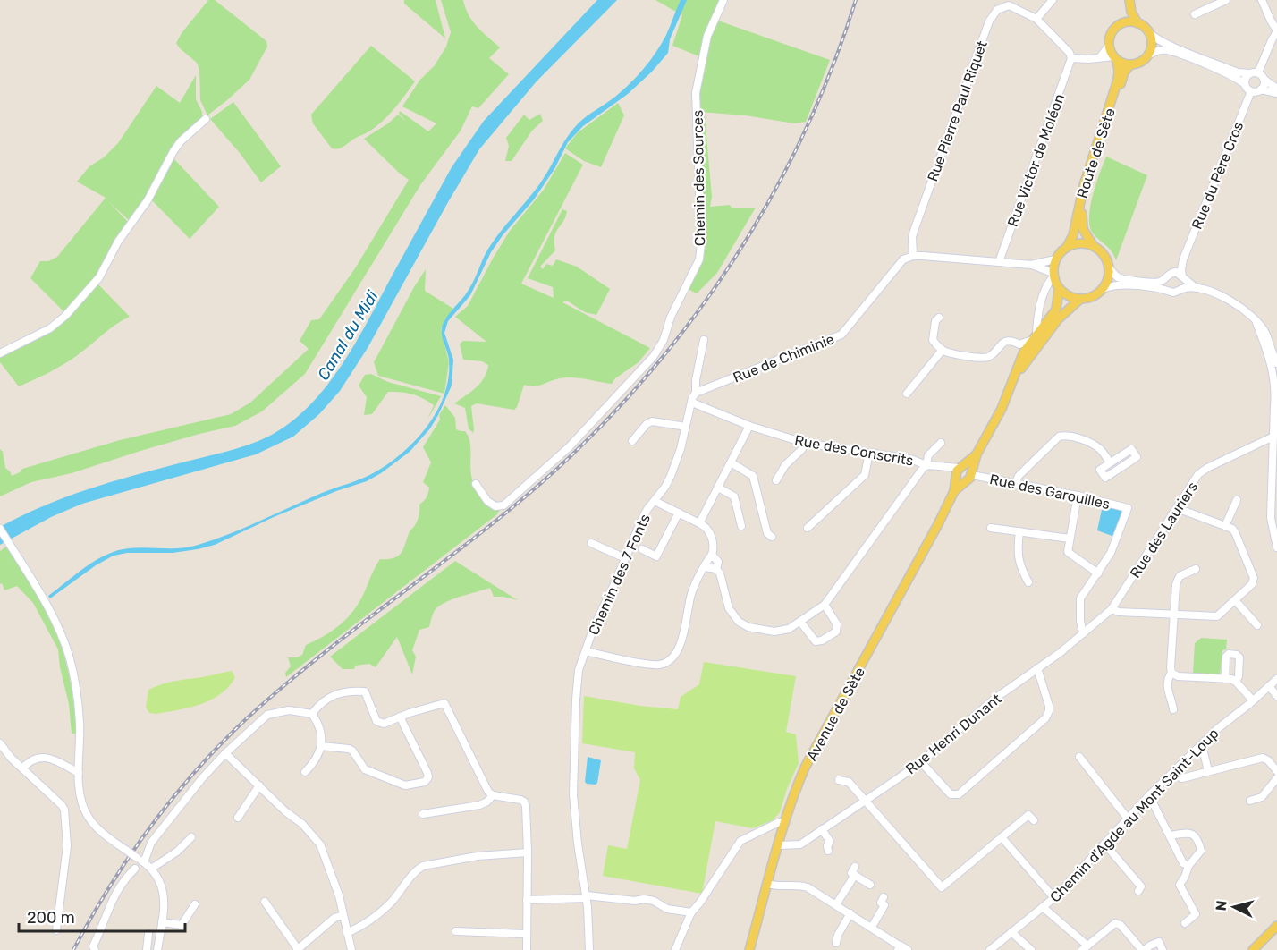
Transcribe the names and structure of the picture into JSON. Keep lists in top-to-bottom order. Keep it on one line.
{"streets":{"main road":["Route de Sète","Avenue de Sète"],"street":["Rue Pierre Paul Riquet","Rue Victor de Moléon","Rue du Père Cros","Chemin des Sources","Rue de Chiminie","Rue des Conscrits","Rue des Garouilles","Rue des Lauriers","Chemin des 7 Fonts","Rue Henri Dunant","Chemin d'Agde au Mont Saint-Loup"]},"crossings":[["Rue Pierre Paul Riquet","Rue de Chiminie"],["Rue de Chiminie","Chemin des 7 Fonts"],["Rue des Conscrits","Rue des Garouilles"],["Rue des Conscrits","Chemin des 7 Fonts"],["Rue des Garouilles","Avenue de Sète"],["Rue des Lauriers","Rue Henri Dunant"],["Avenue de Sète","Rue Henri Dunant"]],"water":["Canal du Midi"],"scale_bar":"200 m","north":"left"}
